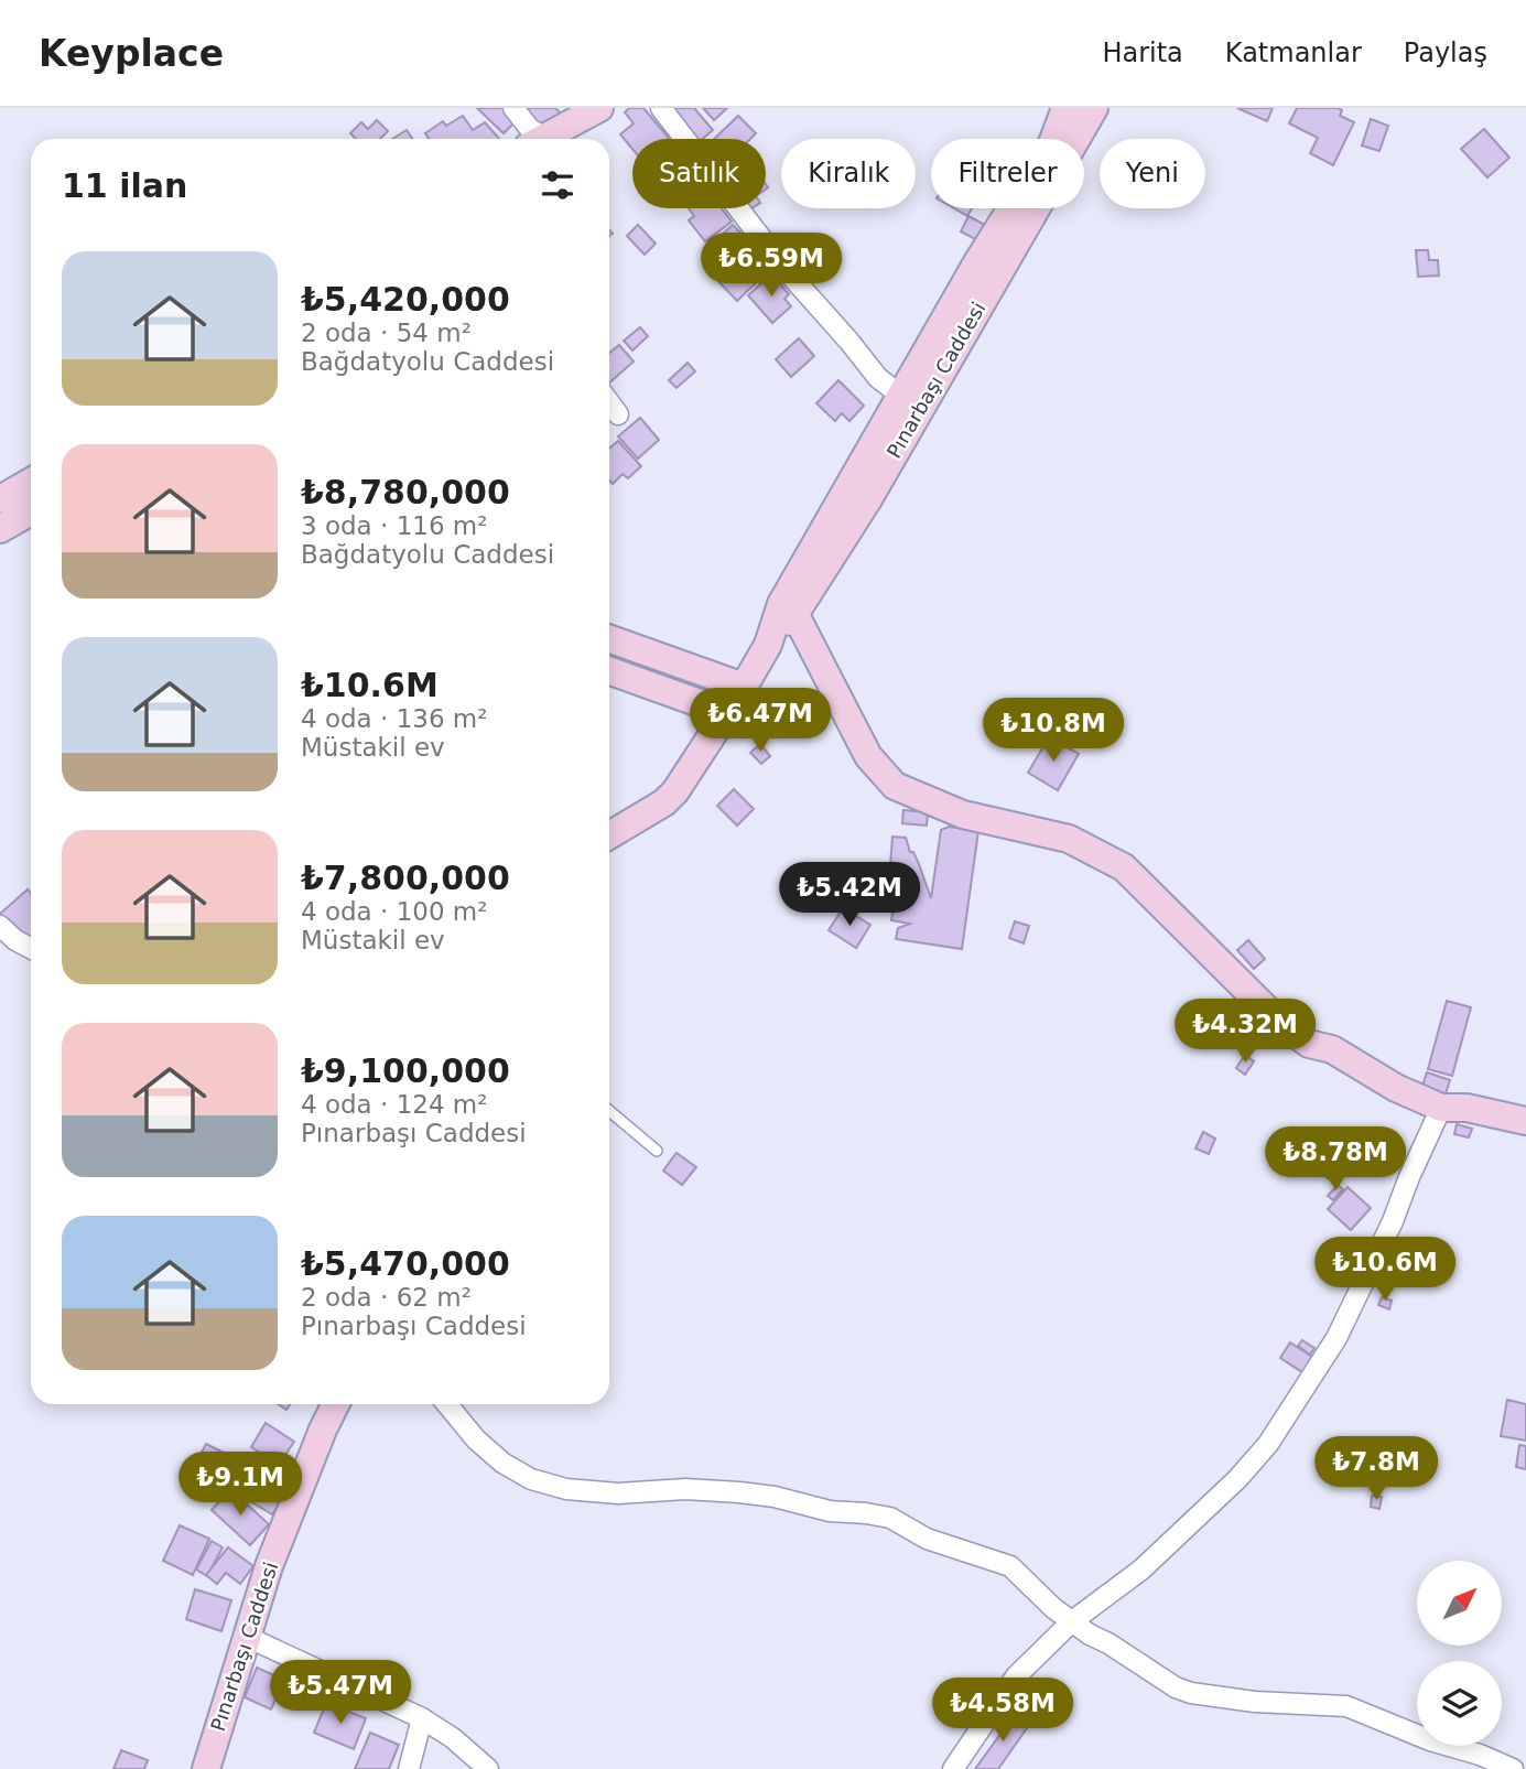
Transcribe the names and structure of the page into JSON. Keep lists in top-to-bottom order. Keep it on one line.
{"streets":{"street":["Pınarbaşı Caddesi"]},"north":"top right","page":{"header":"Keyplace","nav":["Harita","Katmanlar","Paylaş"],"chip":["Satılık","Kiralık","Filtreler","Yeni"],"heading":"11 ilan","list":[{"name":"₺5,420,000","note":"2 oda · 54 m² · Bağdatyolu Caddesi"},{"name":"₺8,780,000","note":"3 oda · 116 m² · Bağdatyolu Caddesi"},{"name":"₺10.6M","note":"4 oda · 136 m² · Müstakil ev"},{"name":"₺7,800,000","note":"4 oda · 100 m² · Müstakil ev"},{"name":"₺9,100,000","note":"4 oda · 124 m² · Pınarbaşı Caddesi"},{"name":"₺5,470,000","note":"2 oda · 62 m² · Pınarbaşı Caddesi"}],"price":["₺6.59M","₺6.47M","₺10.8M","₺5.42M","₺4.32M","₺8.78M","₺10.6M","₺7.8M","₺9.1M","₺5.47M","₺4.58M"]}}
